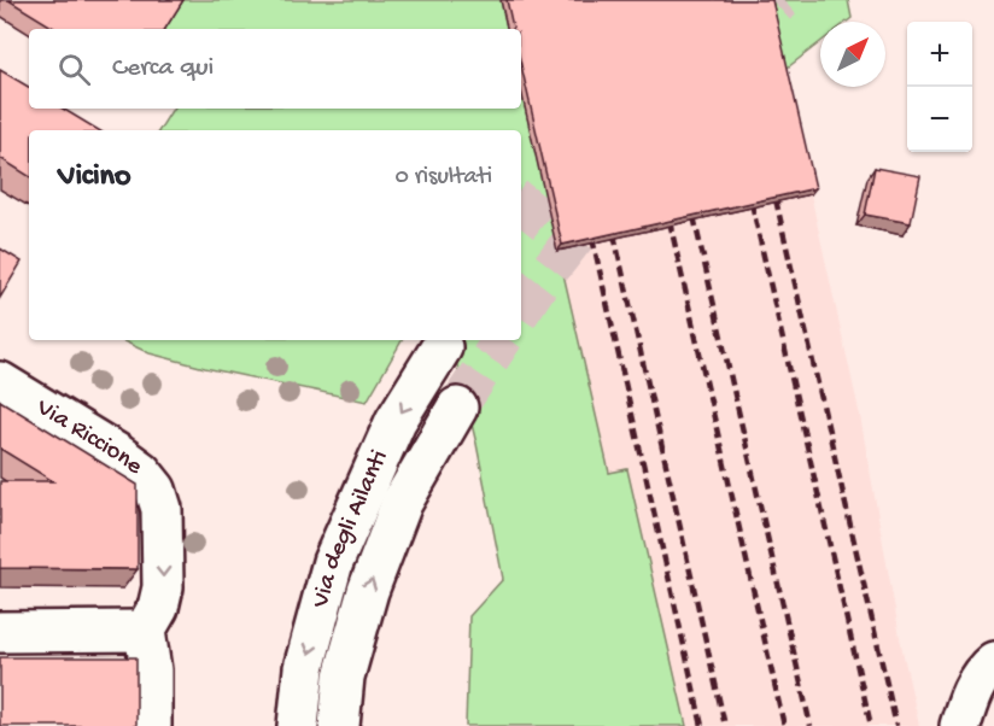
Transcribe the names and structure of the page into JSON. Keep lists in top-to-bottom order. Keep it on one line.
{"streets":{"street":["Via Riccione","Via degli Ailanti"]},"one_way":["Via Riccione"],"north":"top right","page":{"map_buttons":["+","−"],"search":"Cerca qui","heading":["Vicino","0 risultati"]}}
